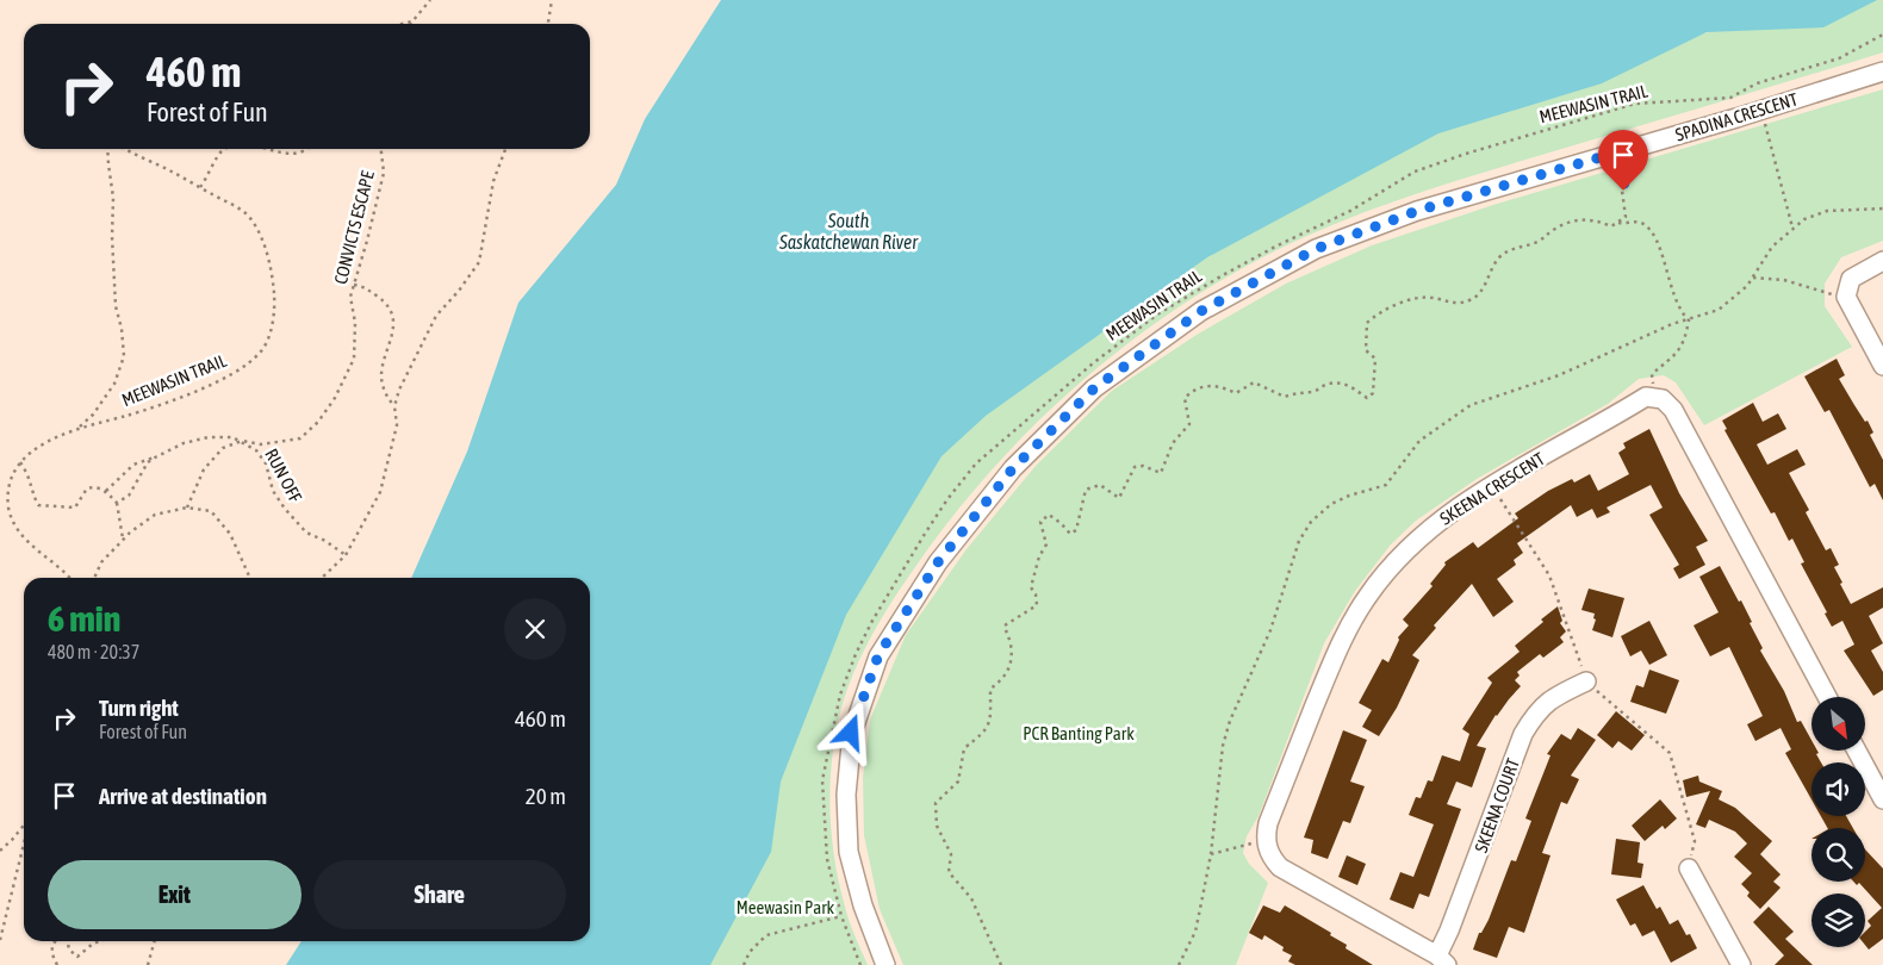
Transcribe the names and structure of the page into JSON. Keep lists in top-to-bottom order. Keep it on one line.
{"streets":{"street":["SPADINA CRESCENT","SKEENA CRESCENT","SKEENA COURT"],"path":["MEEWASIN TRAIL","CONVICTS ESCAPE","RUN OFF"]},"crossings":[["CONVICTS ESCAPE","RUN OFF"],["SKEENA CRESCENT","SKEENA COURT"]],"water":["South Saskatchewan River"],"parks":["PCR Banting Park","Meewasin Park"],"north":"bottom right","page":{"turn":["460 m","Forest of Fun"],"heading":["6 min","480 m · 20:37"],"list":[{"name":"Turn right","note":"Forest of Fun","value":"460 m"},{"name":"Arrive at destination","value":"20 m"}],"buttons":["Exit","Share"]}}
